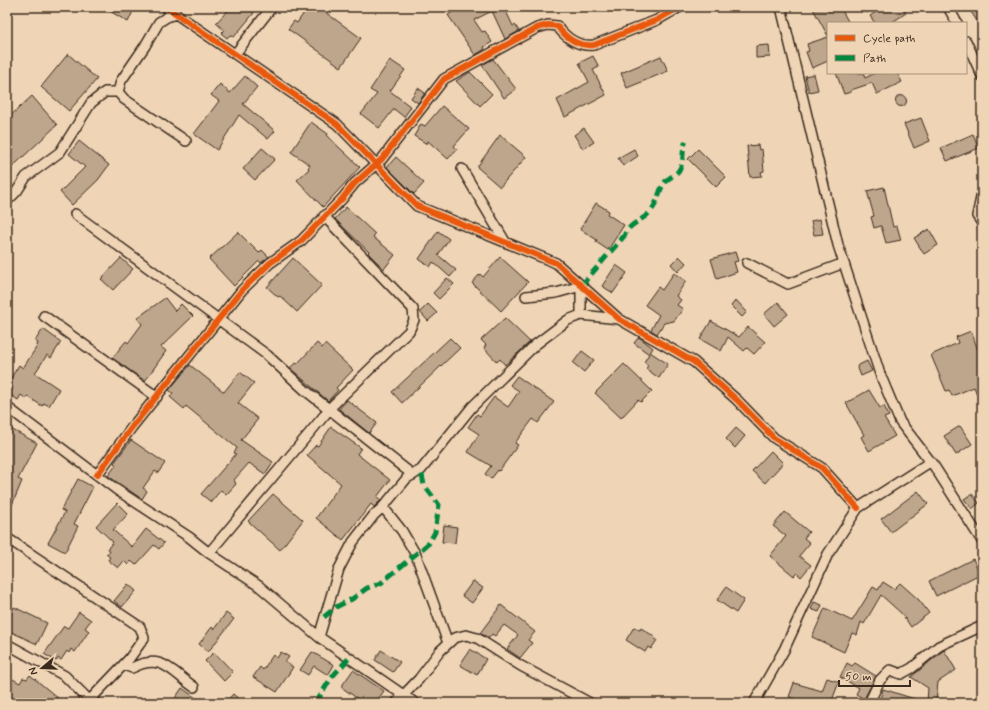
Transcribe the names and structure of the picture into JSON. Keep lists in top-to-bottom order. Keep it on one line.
{"legend":["Cycle path","Path"],"scale_bar":"50 m","north":"left"}
